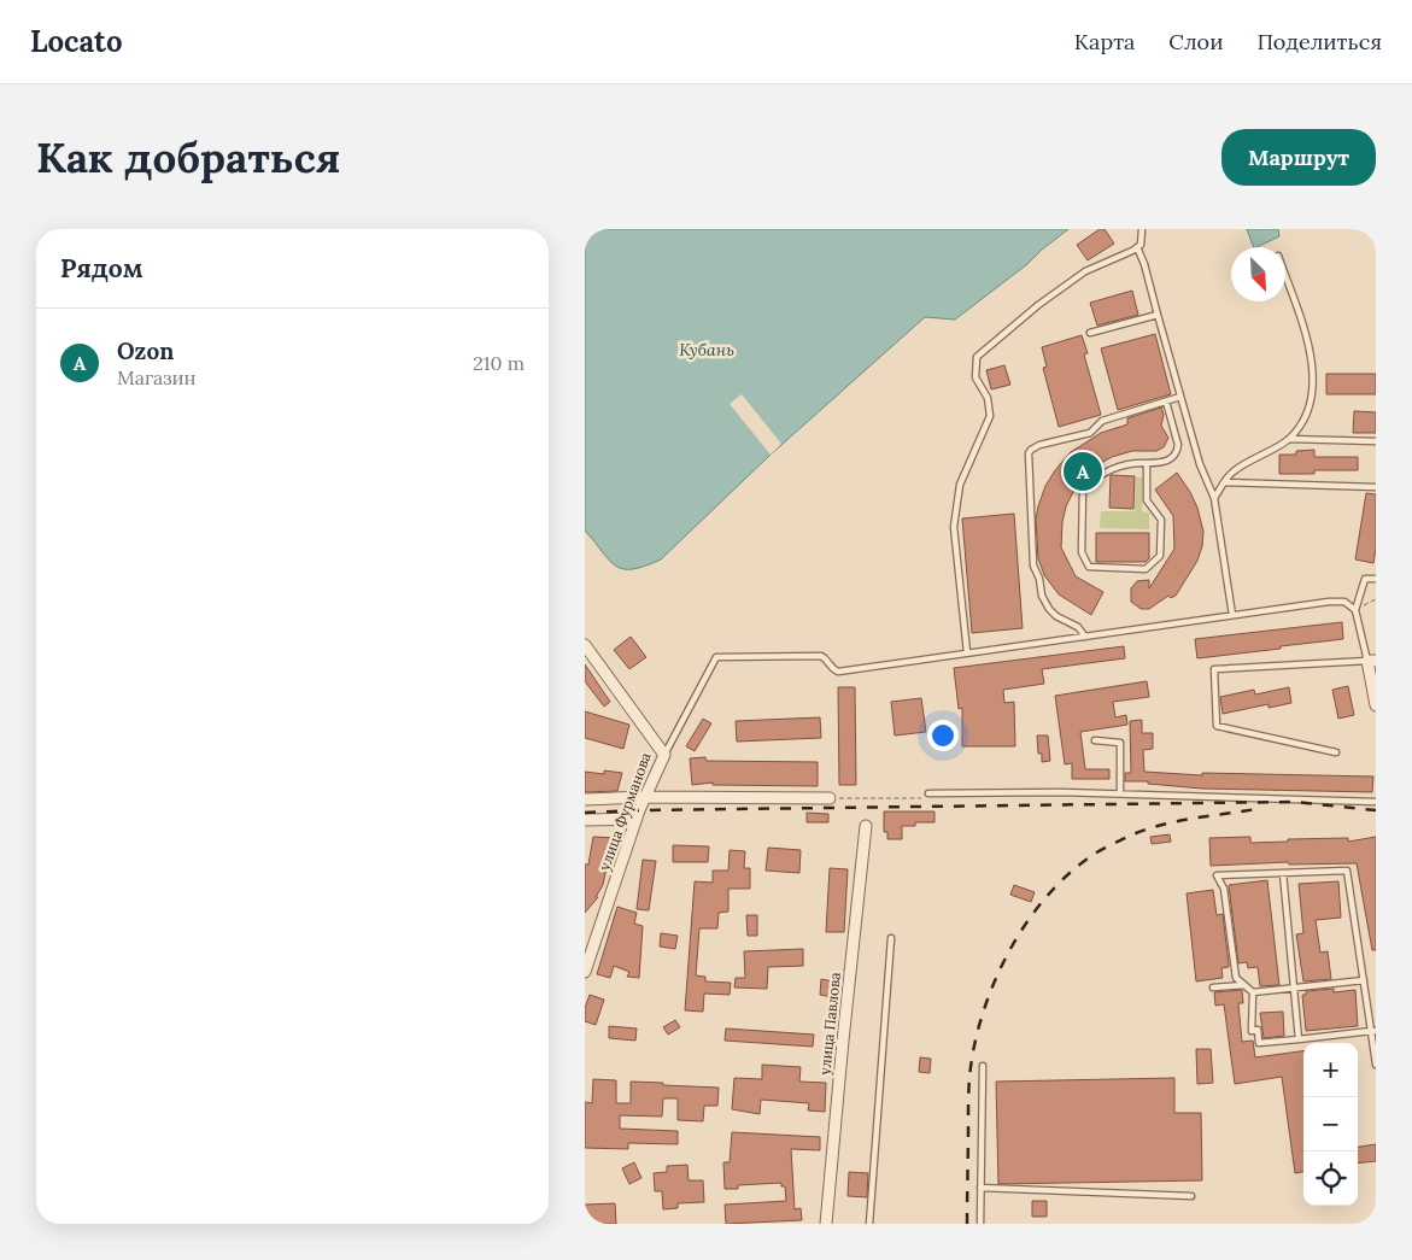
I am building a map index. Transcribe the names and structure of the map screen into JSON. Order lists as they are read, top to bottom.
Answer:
{
  "streets": {
    "street": ["улица Фурманова", "улица Павлова"]
  },
  "water": ["Кубань"],
  "north": "bottom right",
  "page": {
    "header": "Locato",
    "nav": ["Карта", "Слои", "Поделиться"],
    "buttons": "Маршрут",
    "title": "Как добраться",
    "heading": "Рядом",
    "list": [
      {
        "mark": "A",
        "name": "Ozon",
        "note": "Магазин",
        "value": "210 m"
      }
    ],
    "pins": "A",
    "map_buttons": ["+", "−"]
  }
}
